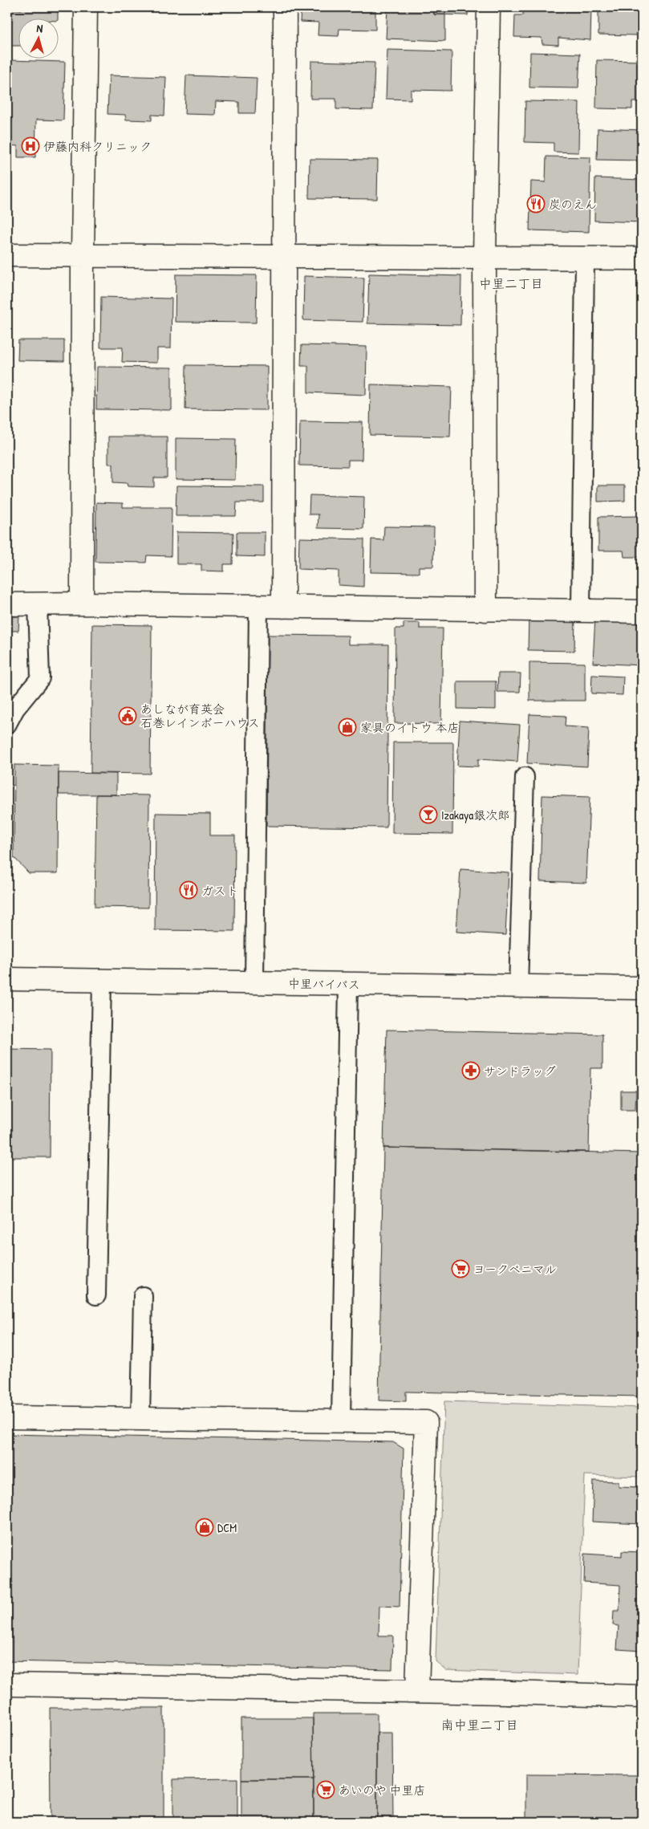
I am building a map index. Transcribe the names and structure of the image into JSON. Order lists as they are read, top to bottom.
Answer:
{
  "streets": {
    "street": ["中里バイパス"]
  },
  "districts": ["中里二丁目", "南中里二丁目"],
  "places": {
    "hospital": ["伊藤内科クリニック"],
    "restaurant": ["炭のえん", "ガスト"],
    "public building": ["あしなが育英会 石巻レインボーハウス"],
    "shop": ["家具のイトウ 本店", "DCM"],
    "bar": ["Izakaya銀次郎"],
    "pharmacy": ["サンドラッグ"],
    "supermarket": ["ヨークベニマル", "あいのや 中里店"]
  },
  "north": "top"
}
